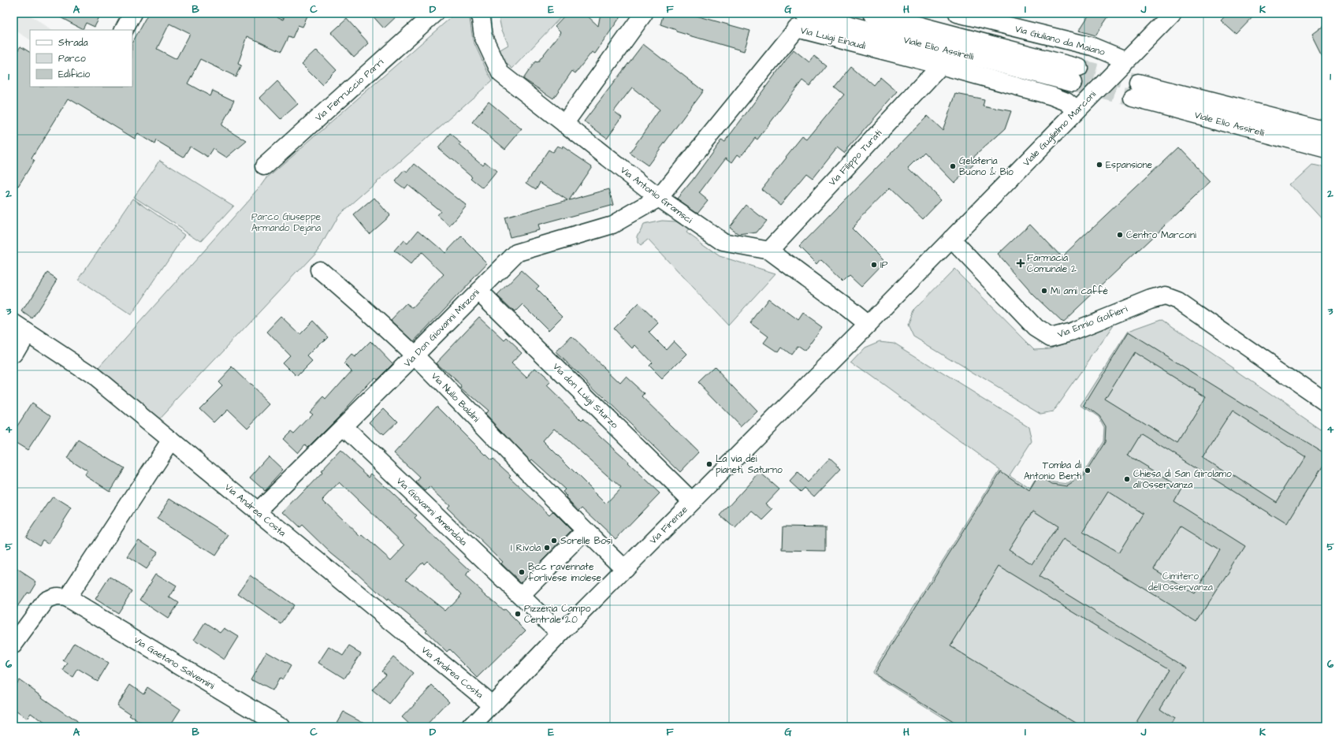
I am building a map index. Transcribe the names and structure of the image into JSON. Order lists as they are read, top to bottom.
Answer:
{
  "streets": {
    "street": [
      "Via Luigi Einaudi",
      "Via Giuliano da Maiano",
      "Viale Elio Assirelli",
      "Via Ferruccio Parri",
      "Viale Guglielmo Marconi",
      "Via Filippo Turati",
      "Via Antonio Gramsci",
      "Via Ennio Golfieri",
      "Via Don Giovanni Minzoni",
      "Via don Luigi Sturzo",
      "Via Nullo Baldini",
      "Via Andrea Costa",
      "Via Giovanni Amendola",
      "Via Firenze",
      "Via Gaetano Salvemini"
    ]
  },
  "crossings": [
    ["Via Luigi Einaudi", "Viale Guglielmo Marconi"],
    ["Via Luigi Einaudi", "Via Filippo Turati"],
    ["Via Luigi Einaudi", "Via Antonio Gramsci"],
    ["Via Luigi Einaudi", "Via Don Giovanni Minzoni"],
    ["Via Giuliano da Maiano", "Viale Guglielmo Marconi"],
    ["Viale Guglielmo Marconi", "Via Antonio Gramsci"],
    ["Viale Guglielmo Marconi", "Via Ennio Golfieri"],
    ["Viale Guglielmo Marconi", "Via Firenze"],
    ["Via Filippo Turati", "Via Antonio Gramsci"],
    ["Via Antonio Gramsci", "Via Don Giovanni Minzoni"],
    ["Via Antonio Gramsci", "Via Firenze"],
    ["Via Don Giovanni Minzoni", "Via don Luigi Sturzo"],
    ["Via Don Giovanni Minzoni", "Via Nullo Baldini"],
    ["Via Don Giovanni Minzoni", "Via Andrea Costa"],
    ["Via Don Giovanni Minzoni", "Via Giovanni Amendola"],
    ["Via don Luigi Sturzo", "Via Firenze"],
    ["Via Nullo Baldini", "Via Firenze"],
    ["Via Andrea Costa", "Via Firenze"],
    ["Via Giovanni Amendola", "Via Firenze"]
  ],
  "parks": ["Parco Giuseppe Armando Dejana", "Cimitero dell'Osservanza"],
  "places": {
    "other": [
      "Espansione",
      "Gelateria Buono & Bio",
      "Centro Marconi",
      "IP",
      "Mi ami caffè",
      "La via dei pianeti, Saturno",
      "Tomba di Antonio Berti",
      "Chiesa di San Girolamo all'Osservanza",
      "Sorelle Bosi",
      "I Rivola",
      "Bcc ravennate forlivese imolese",
      "Pizzeria Campo Centrale 2.0"
    ],
    "health": ["Farmacia Comunale 2"]
  },
  "legend": ["Strada", "Parco", "Edificio"],
  "grid": {
    "columns": [
      "A",
      "B",
      "C",
      "D",
      "E",
      "F",
      "G",
      "H",
      "I",
      "J",
      "K"
    ],
    "rows": [
      "1",
      "2",
      "3",
      "4",
      "5",
      "6"
    ]
  }
}
